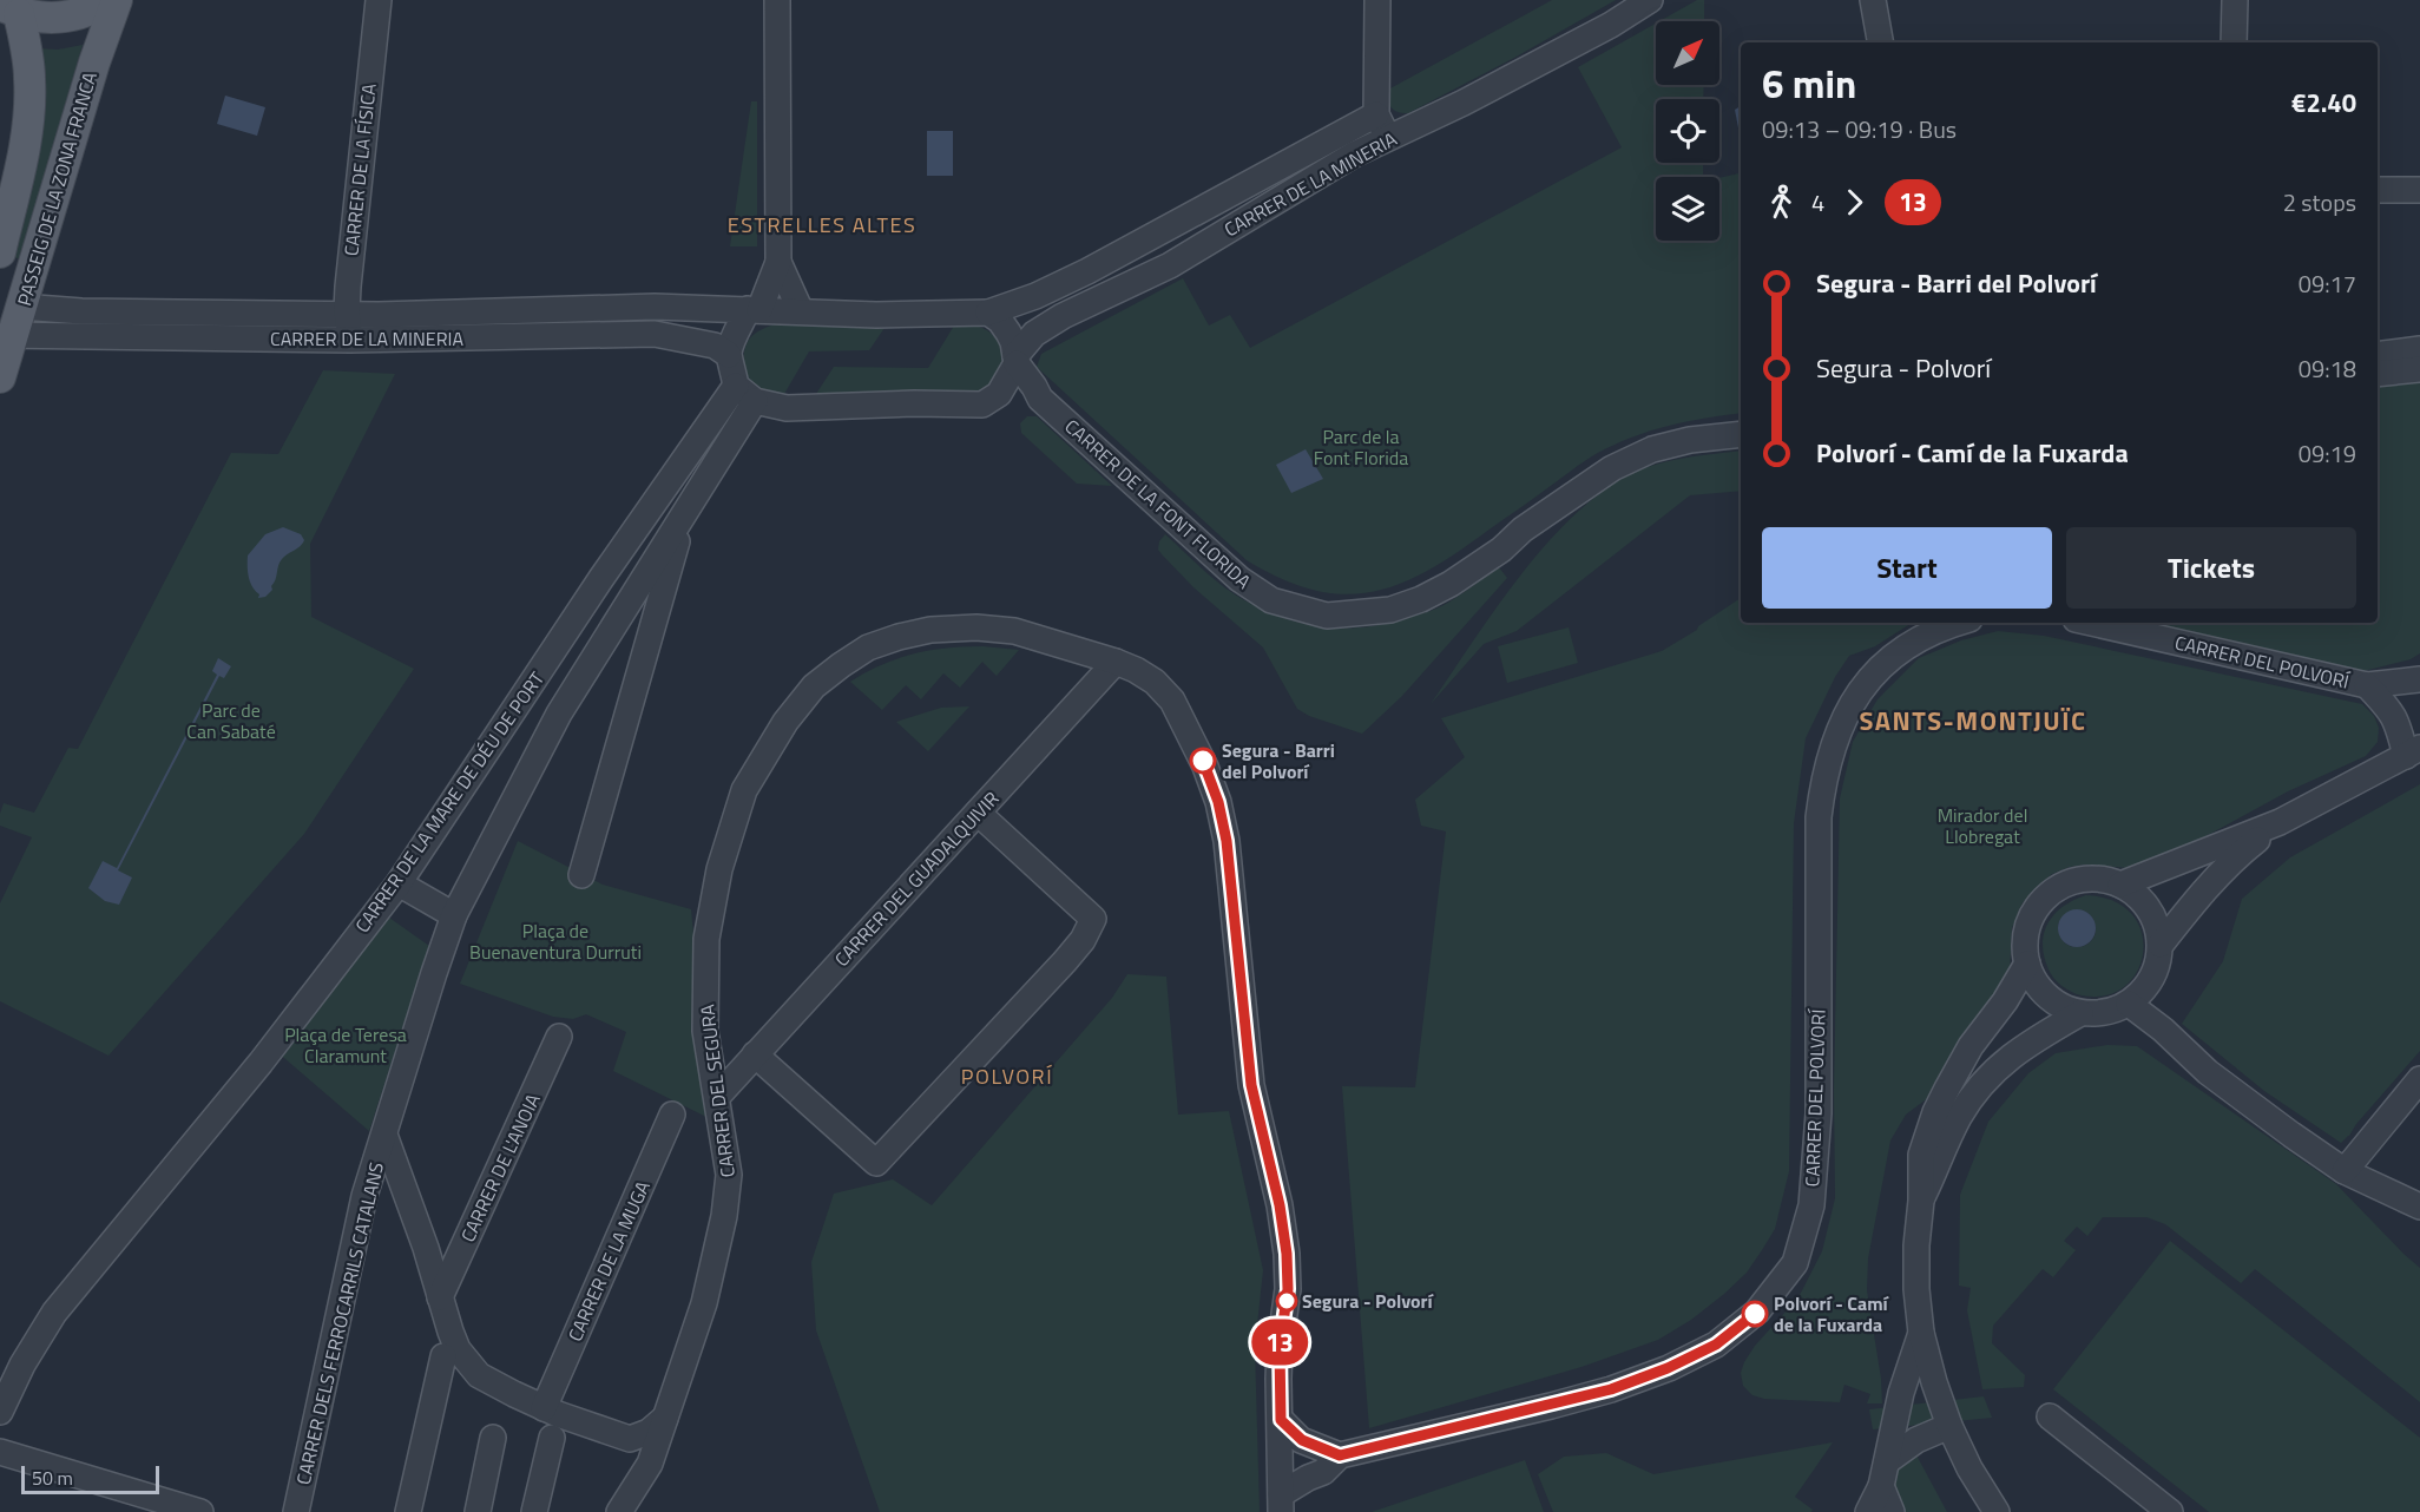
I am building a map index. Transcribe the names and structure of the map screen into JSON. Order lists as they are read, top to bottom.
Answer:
{
  "streets": {
    "main road": ["PASSEIG DE LA ZONA FRANCA"],
    "street": [
      "CARRER DE LA FÍSICA",
      "CARRER DE LA MINERIA",
      "CARRER DE LA FONT FLORIDA",
      "CARRER DEL POLVORÍ",
      "CARRER DE LA MARE DE DÉU DE PORT",
      "CARRER DEL GUADALQUIVIR",
      "CARRER DEL SEGURA",
      "CARRER DE L'ANOIA",
      "CARRER DE LA MUGA",
      "CARRER DELS FERROCARRILS CATALANS"
    ]
  },
  "crossings": [
    ["CARRER DE LA FÍSICA", "CARRER DE LA MINERIA"],
    ["CARRER DE LA MINERIA", "PASSEIG DE LA ZONA FRANCA"],
    ["CARRER DE LA MINERIA", "CARRER DE LA FONT FLORIDA"],
    ["CARRER DEL POLVORÍ", "CARRER DEL SEGURA"],
    ["CARRER DEL GUADALQUIVIR", "CARRER DEL SEGURA"]
  ],
  "districts": ["ESTRELLES ALTES", "SANTS-MONTJUÏC", "POLVORÍ"],
  "parks": [
    "Parc de la Font Florida",
    "Parc de Can Sabaté",
    "Mirador del Llobregat",
    "Plaça de Buenaventura Durruti",
    "Plaça de Teresa Claramunt"
  ],
  "places": ["Segura - Barri del Polvorí", "Segura - Polvorí", "Polvorí - Camí de la Fuxarda"],
  "lines": ["bus line 13"],
  "scale_bar": "50 m",
  "north": "top right",
  "page": {
    "on_map": "13",
    "heading": ["6 min", "09:13 – 09:19 · Bus", "€2.40"],
    "legs": ["4", "13", "2 stops"],
    "list": [
      {
        "name": "Segura - Barri del Polvorí",
        "value": "09:17"
      },
      {
        "name": "Segura - Polvorí",
        "value": "09:18"
      },
      {
        "name": "Polvorí - Camí de la Fuxarda",
        "value": "09:19"
      }
    ],
    "buttons": ["Start", "Tickets"],
    "scale": "50 m"
  }
}
